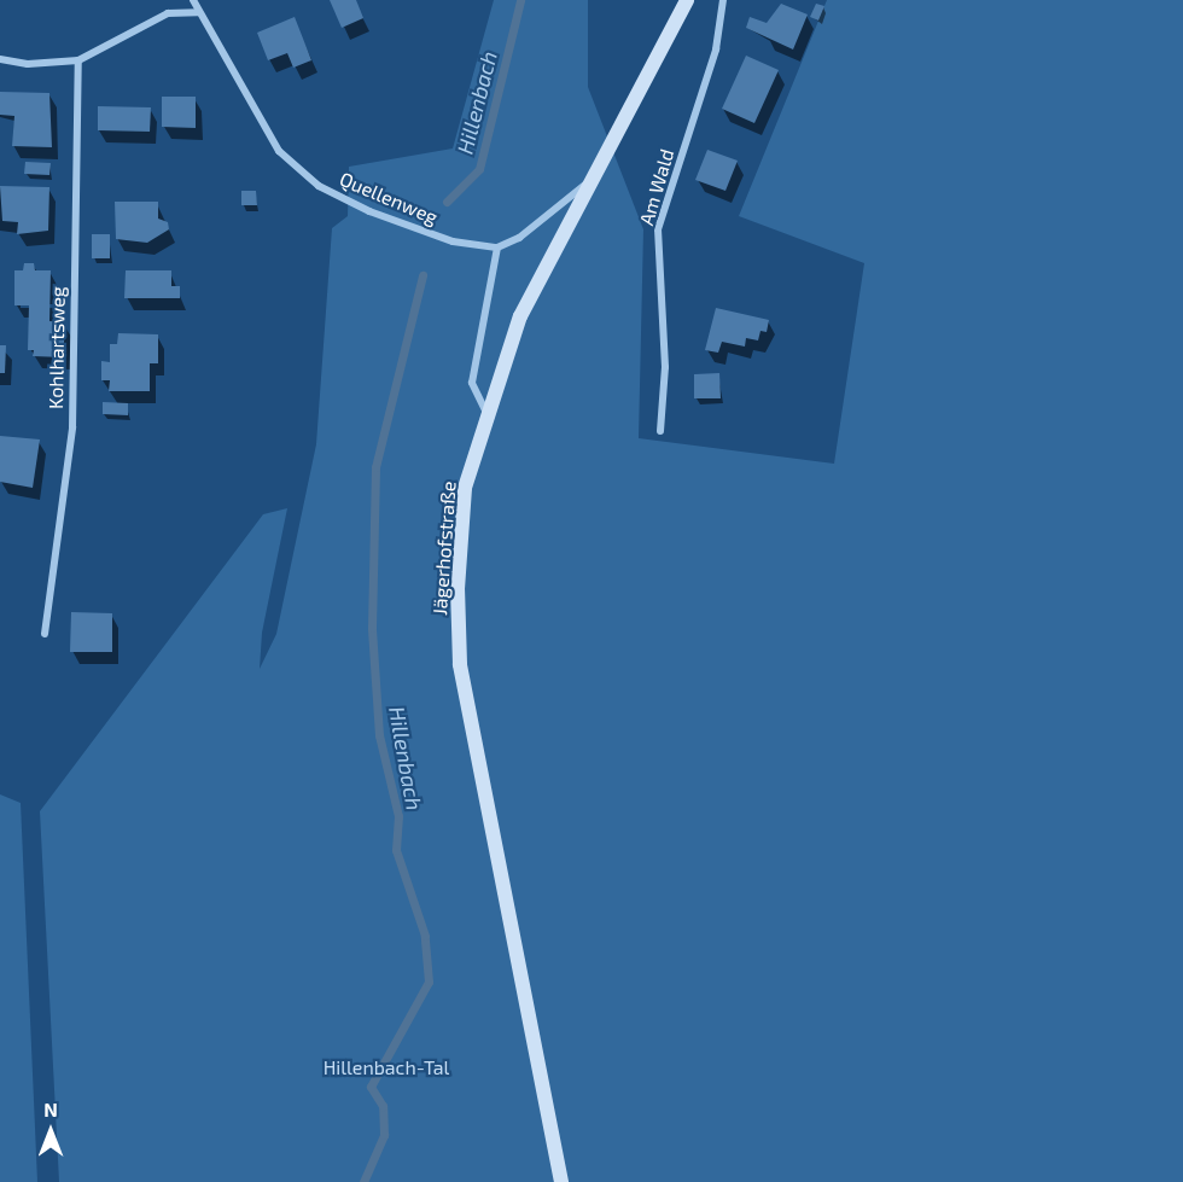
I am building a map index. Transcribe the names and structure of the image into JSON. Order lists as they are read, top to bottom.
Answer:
{
  "streets": {
    "main road": ["Jägerhofstraße"],
    "street": ["Am Wald", "Quellenweg", "Kohlhartsweg"]
  },
  "water": ["Hillenbach"],
  "parks": ["Hillenbach-Tal"],
  "north": "top"
}
